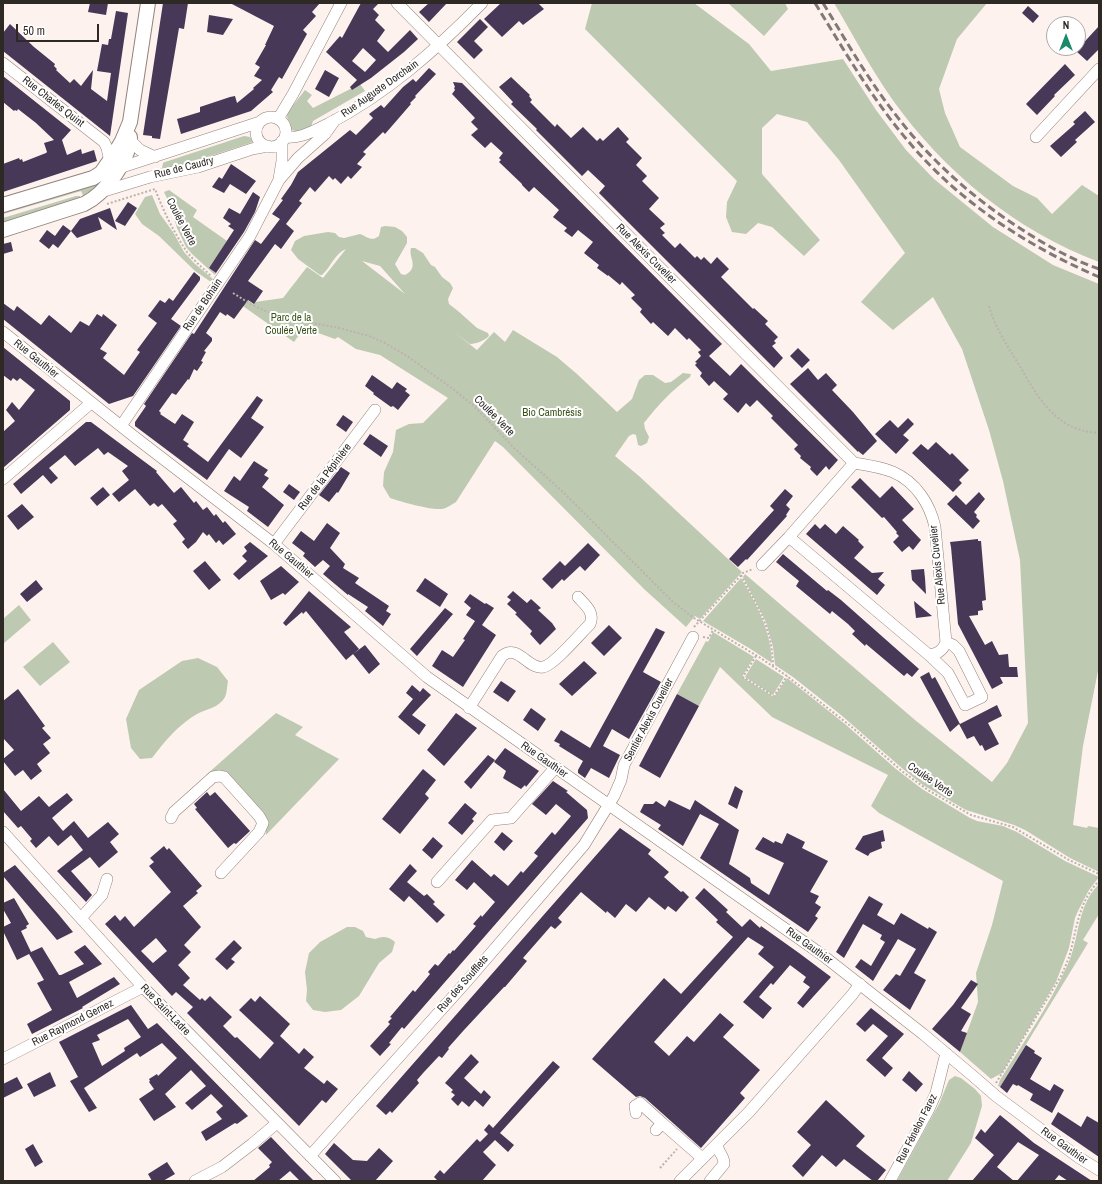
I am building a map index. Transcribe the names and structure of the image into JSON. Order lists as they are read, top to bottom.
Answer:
{
  "streets": {
    "main road": ["Rue de Caudry"],
    "street": [
      "Rue Auguste Dorchain",
      "Rue Charles Quint",
      "Rue Alexis Cuvelier",
      "Rue de Bohain",
      "Rue Gauthier",
      "Rue de la Pépinière",
      "Sentier Alexis Cuvelier",
      "Rue des Soufflets",
      "Rue Saint-Ladre",
      "Rue Raymond Gernez",
      "Rue Fénelon Farez"
    ],
    "path": ["Coulée Verte"]
  },
  "crossings": [
    ["Rue Auguste Dorchain", "Rue de Caudry"],
    ["Rue Auguste Dorchain", "Rue Alexis Cuvelier"],
    ["Rue Auguste Dorchain", "Rue de Bohain"],
    ["Rue de Caudry", "Coulée Verte"],
    ["Rue de Caudry", "Rue de Bohain"],
    ["Rue de Bohain", "Rue Gauthier"],
    ["Rue Gauthier", "Rue de la Pépinière"],
    ["Rue Gauthier", "Sentier Alexis Cuvelier"],
    ["Rue Gauthier", "Rue des Soufflets"],
    ["Rue Gauthier", "Rue Fénelon Farez"],
    ["Sentier Alexis Cuvelier", "Rue des Soufflets"],
    ["Rue des Soufflets", "Rue Saint-Ladre"],
    ["Rue Saint-Ladre", "Rue Raymond Gernez"]
  ],
  "parks": ["Parc de la Coulée Verte", "Bio Cambrésis"],
  "scale_bar": "50 m",
  "north": "top"
}
